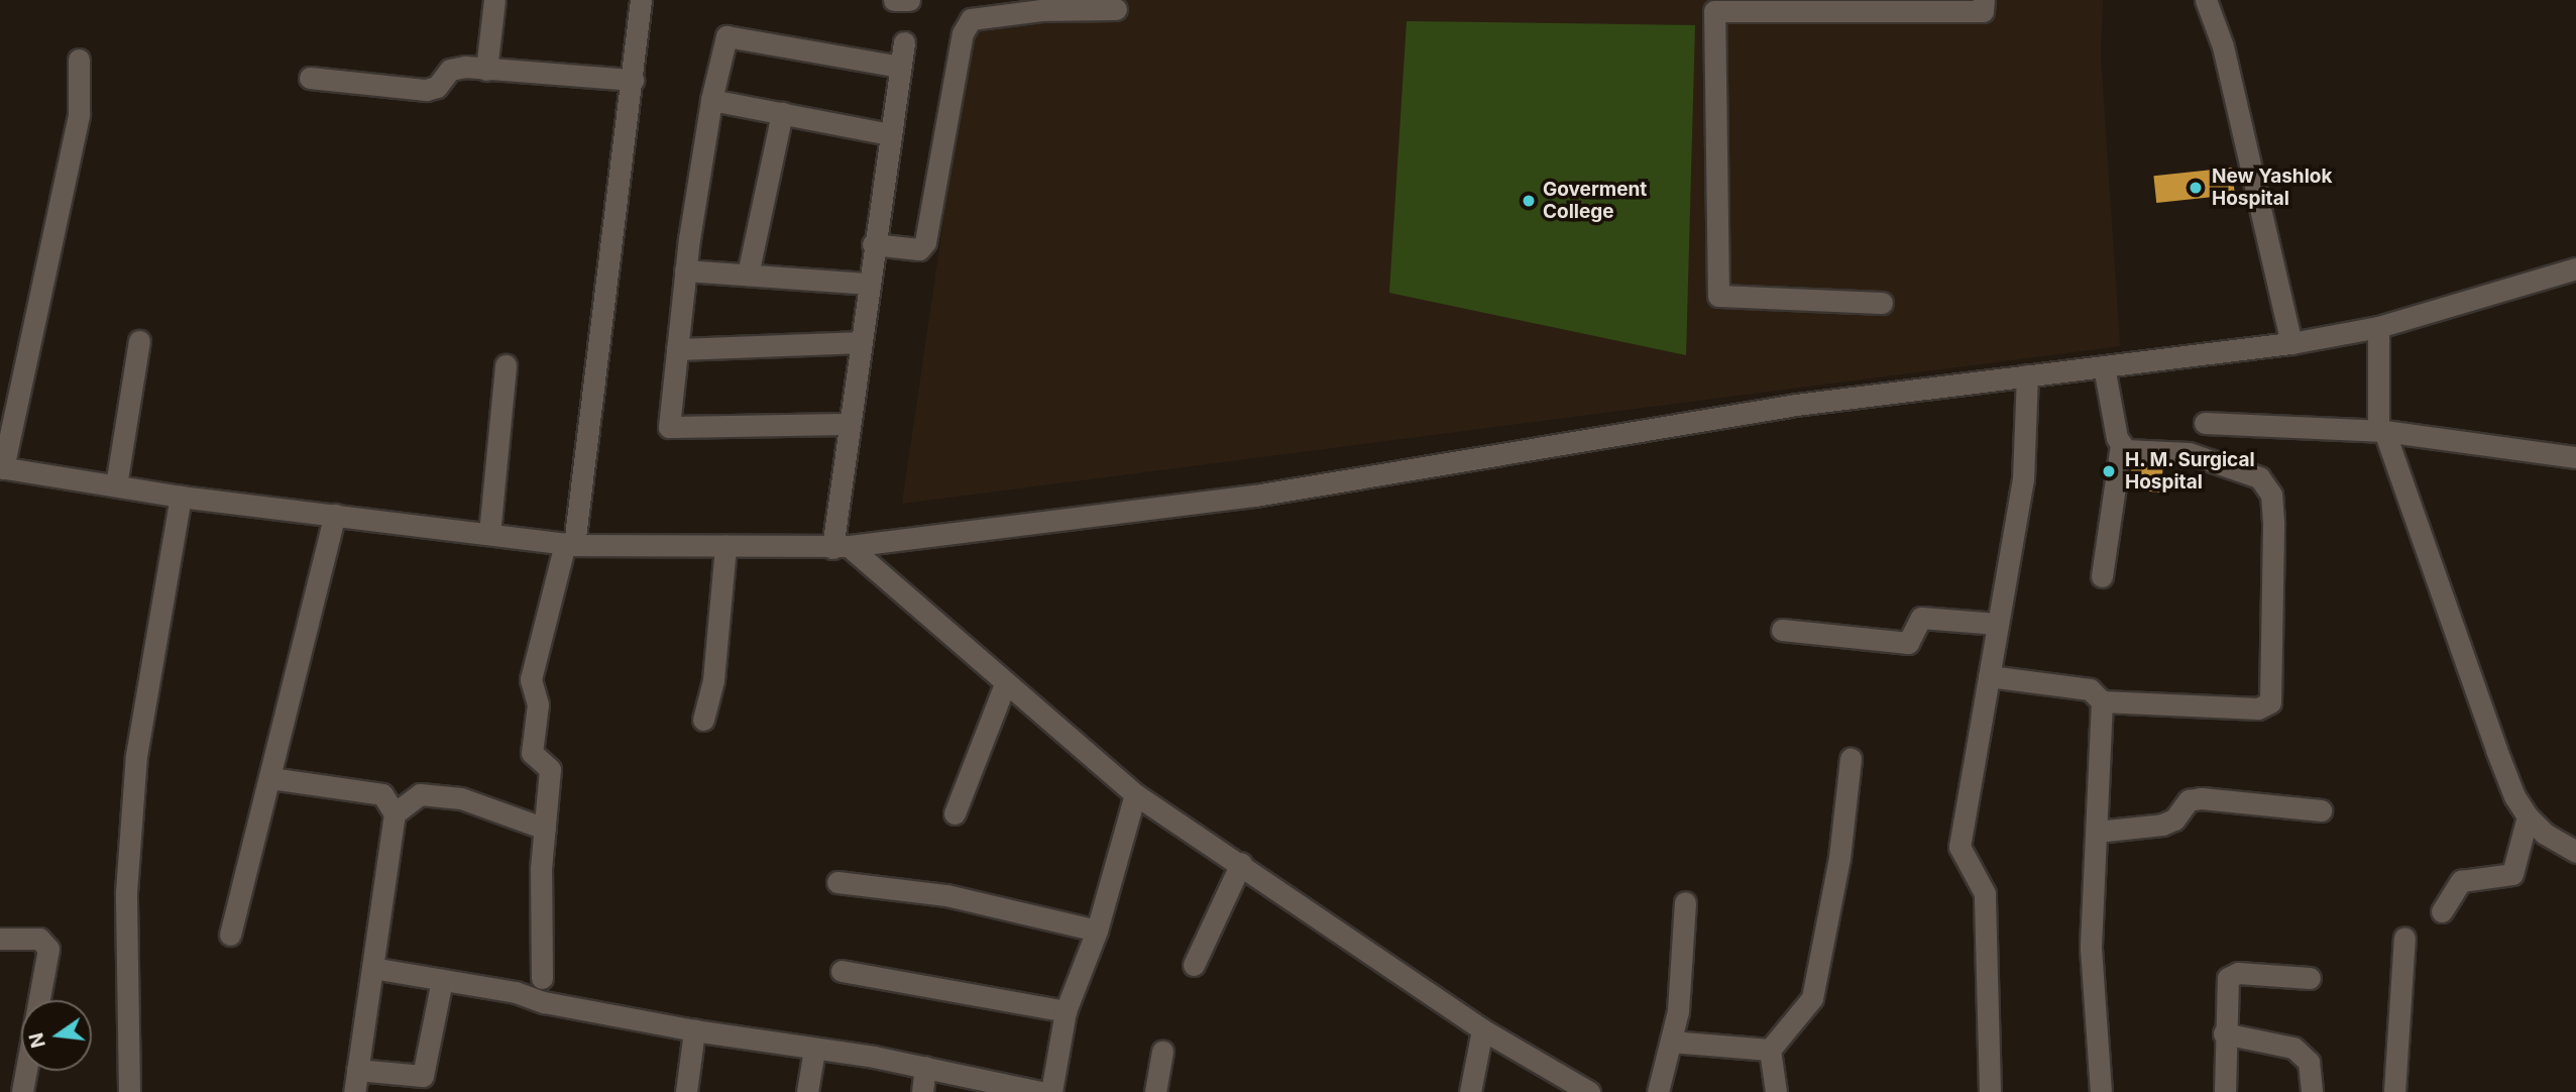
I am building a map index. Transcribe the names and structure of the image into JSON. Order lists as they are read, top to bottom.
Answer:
{
  "places": ["New Yashlok Hospital", "Goverment College", "H. M. Surgical Hospital"],
  "north": "left"
}
